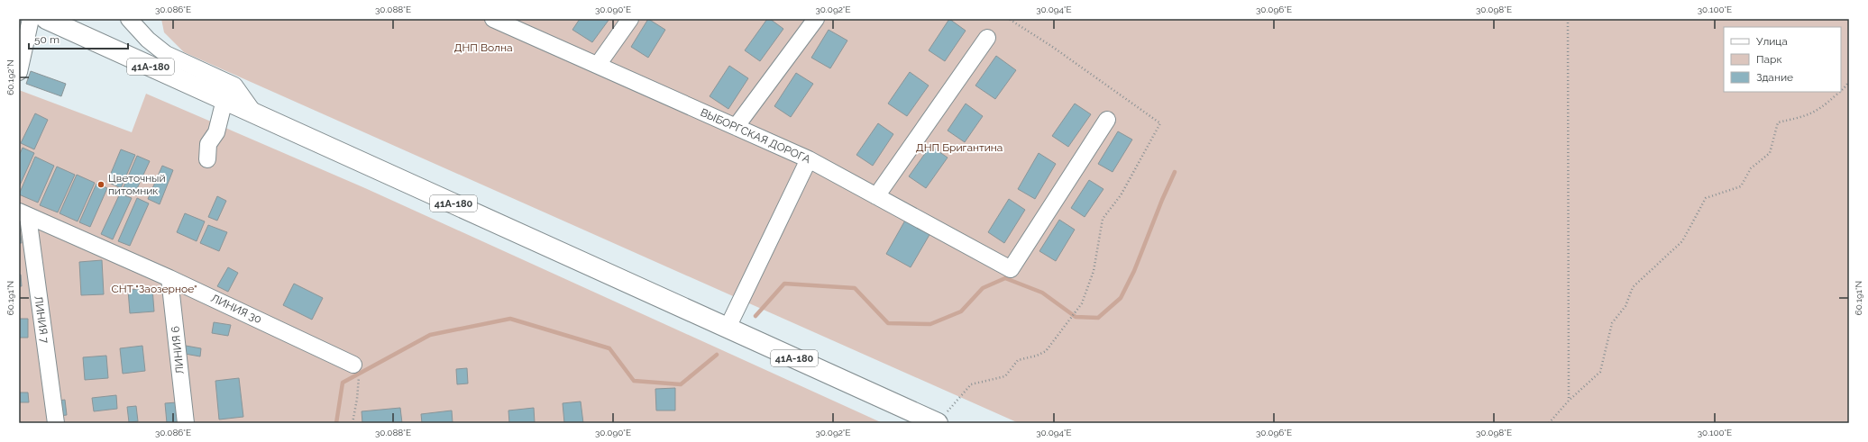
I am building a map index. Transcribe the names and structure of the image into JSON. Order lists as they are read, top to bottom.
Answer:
{
  "streets": {
    "main road": ["41А-180"],
    "street": [
      "ВЫБОРГСКАЯ ДОРОГА",
      "ЛИНИЯ 30",
      "ЛИНИЯ 7",
      "ЛИНИЯ 6"
    ]
  },
  "crossings": [
    ["ЛИНИЯ 30", "ЛИНИЯ 7"],
    ["ЛИНИЯ 30", "ЛИНИЯ 6"]
  ],
  "parks": ["ДНП Волна", "ДНП Бригантина", "СНТ \"Заозерное\""],
  "places": ["Цветочный питомник"],
  "legend": ["Улица", "Парк", "Здание"],
  "scale_bar": "50 m",
  "coordinates": [
    "30.086°E",
    "30.088°E",
    "30.090°E",
    "30.092°E",
    "30.094°E",
    "30.096°E",
    "30.098°E",
    "30.100°E",
    "60.192°N",
    "60.191°N"
  ]
}
